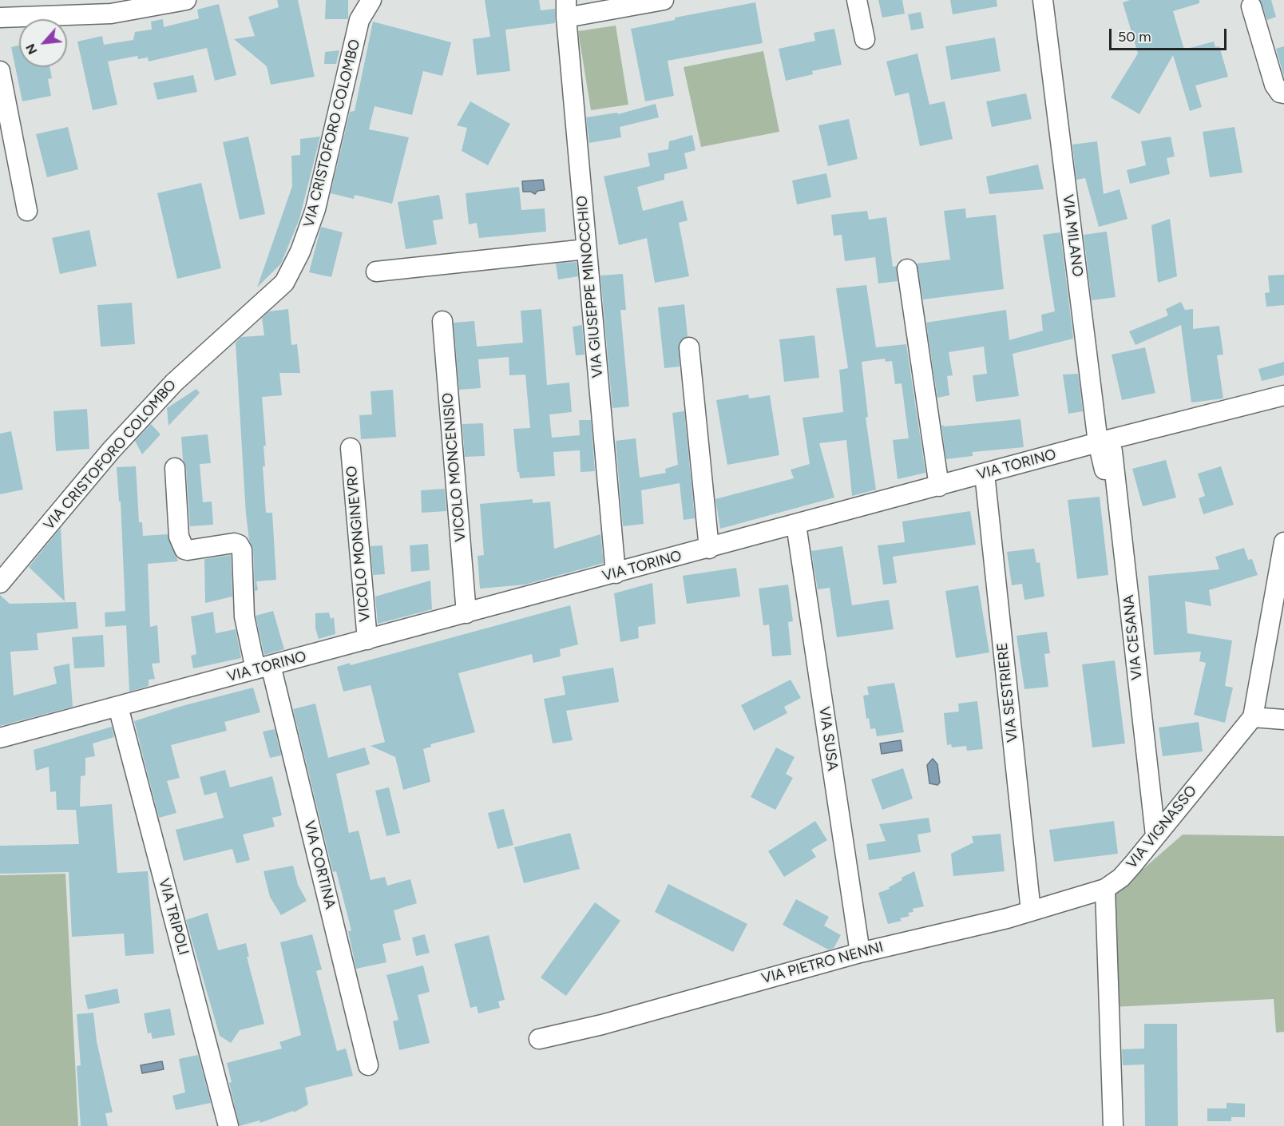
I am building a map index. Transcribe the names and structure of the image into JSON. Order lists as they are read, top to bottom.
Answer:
{
  "streets": {
    "street": [
      "VIA CRISTOFORO COLOMBO",
      "VIA MILANO",
      "VIA GIUSEPPE MINOCCHIO",
      "VIA TORINO",
      "VICOLO MONCENISIO",
      "VICOLO MONGINEVRO",
      "VIA CESANA",
      "VIA SESTRIERE",
      "VIA SUSA",
      "VIA VIGNASSO",
      "VIA CORTINA",
      "VIA TRIPOLI",
      "VIA PIETRO NENNI"
    ]
  },
  "crossings": [
    ["VIA MILANO", "VIA TORINO"],
    ["VIA MILANO", "VIA CESANA"],
    ["VIA GIUSEPPE MINOCCHIO", "VIA TORINO"],
    ["VIA TORINO", "VICOLO MONCENISIO"],
    ["VIA TORINO", "VICOLO MONGINEVRO"],
    ["VIA TORINO", "VIA CESANA"],
    ["VIA TORINO", "VIA SESTRIERE"],
    ["VIA TORINO", "VIA SUSA"],
    ["VIA TORINO", "VIA CORTINA"],
    ["VIA TORINO", "VIA TRIPOLI"],
    ["VIA CESANA", "VIA VIGNASSO"],
    ["VIA SESTRIERE", "VIA PIETRO NENNI"],
    ["VIA SUSA", "VIA PIETRO NENNI"],
    ["VIA VIGNASSO", "VIA PIETRO NENNI"]
  ],
  "scale_bar": "50 m",
  "north": "bottom left"
}
